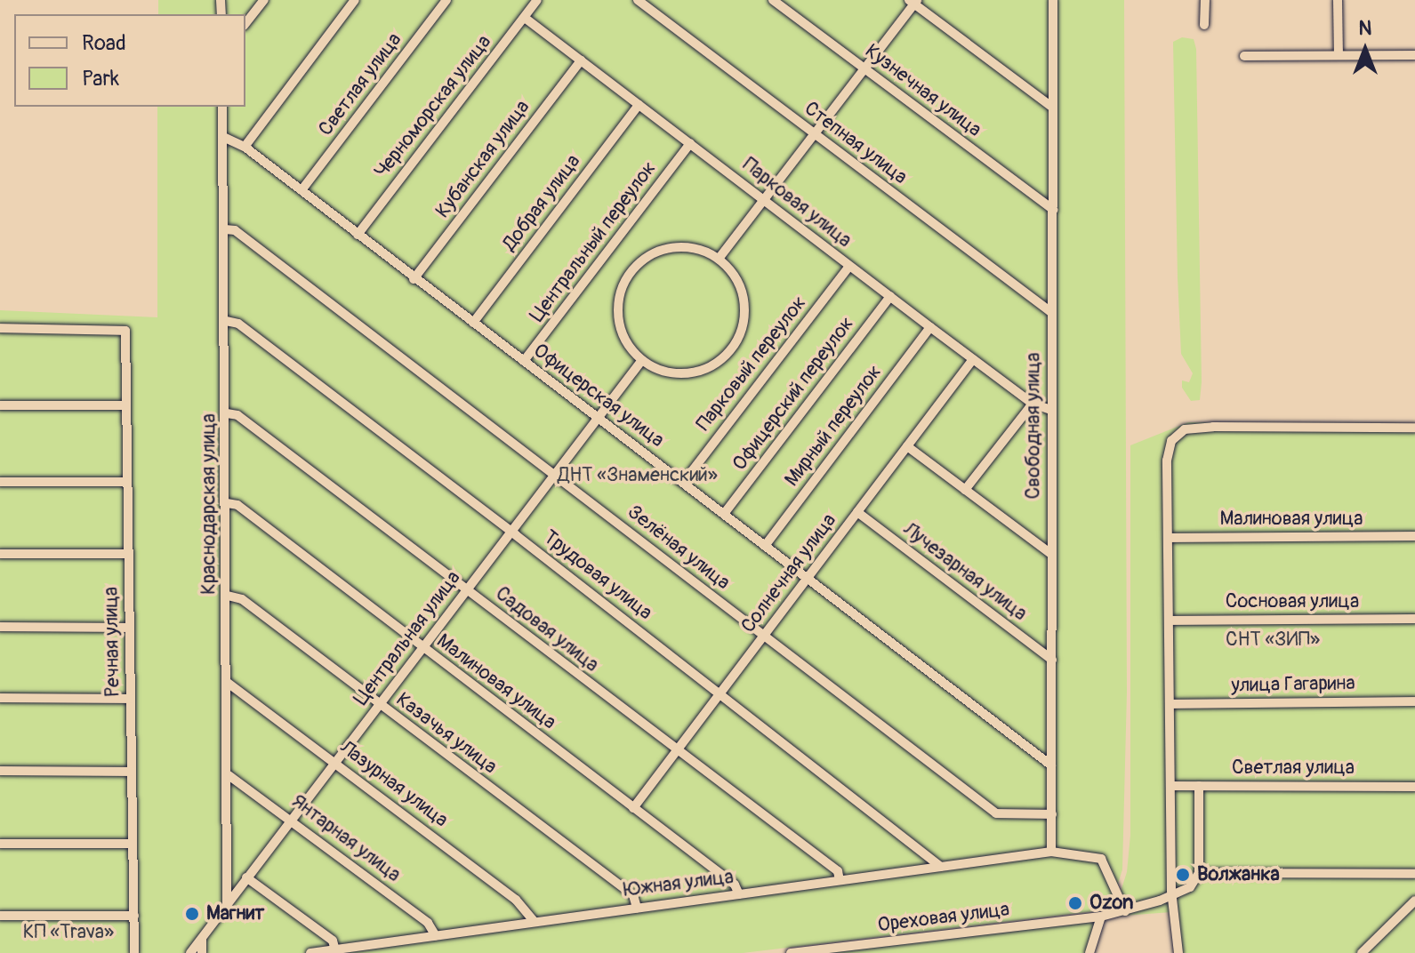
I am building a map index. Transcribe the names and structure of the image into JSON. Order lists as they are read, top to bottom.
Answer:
{
  "streets": {
    "street": [
      "Светлая улица",
      "Кузнечная улица",
      "Черноморская улица",
      "Степная улица",
      "Кубанская улица",
      "Добрая улица",
      "Парковая улица",
      "Центральный переулок",
      "Парковый переулок",
      "Офицерский переулок",
      "Офицерская улица",
      "Мирный переулок",
      "Свободная улица",
      "Краснодарская улица",
      "Малиновая улица",
      "Зелёная улица",
      "Лучезарная улица",
      "Солнечная улица",
      "Трудовая улица",
      "Сосновая улица",
      "Садовая улица",
      "Центральная улица",
      "Речная улица",
      "улица Гагарина",
      "Казачья улица",
      "Лазурная улица",
      "Янтарная улица",
      "Южная улица",
      "Ореховая улица"
    ]
  },
  "crossings": [
    ["Светлая улица", "Офицерская улица"],
    ["Кузнечная улица", "Свободная улица"],
    ["Черноморская улица", "Парковая улица"],
    ["Черноморская улица", "Офицерская улица"],
    ["Степная улица", "Свободная улица"],
    ["Кубанская улица", "Парковая улица"],
    ["Кубанская улица", "Офицерская улица"],
    ["Добрая улица", "Парковая улица"],
    ["Добрая улица", "Офицерская улица"],
    ["Парковая улица", "Центральный переулок"],
    ["Парковая улица", "Парковый переулок"],
    ["Парковая улица", "Офицерский переулок"],
    ["Парковая улица", "Мирный переулок"],
    ["Парковая улица", "Свободная улица"],
    ["Парковая улица", "Солнечная улица"],
    ["Центральный переулок", "Офицерская улица"],
    ["Парковый переулок", "Офицерская улица"],
    ["Офицерский переулок", "Офицерская улица"],
    ["Офицерская улица", "Мирный переулок"],
    ["Офицерская улица", "Свободная улица"],
    ["Офицерская улица", "Краснодарская улица"],
    ["Офицерская улица", "Солнечная улица"],
    ["Офицерская улица", "Центральная улица"],
    ["Свободная улица", "Зелёная улица"],
    ["Свободная улица", "Лучезарная улица"],
    ["Свободная улица", "Южная улица"],
    ["Краснодарская улица", "Малиновая улица"],
    ["Краснодарская улица", "Зелёная улица"],
    ["Краснодарская улица", "Трудовая улица"],
    ["Краснодарская улица", "Садовая улица"],
    ["Краснодарская улица", "Центральная улица"],
    ["Краснодарская улица", "Казачья улица"],
    ["Краснодарская улица", "Лазурная улица"],
    ["Краснодарская улица", "Янтарная улица"],
    ["Малиновая улица", "Солнечная улица"],
    ["Малиновая улица", "Центральная улица"],
    ["Малиновая улица", "Южная улица"],
    ["Зелёная улица", "Солнечная улица"],
    ["Зелёная улица", "Центральная улица"],
    ["Лучезарная улица", "Солнечная улица"],
    ["Солнечная улица", "Трудовая улица"],
    ["Солнечная улица", "Садовая улица"],
    ["Трудовая улица", "Центральная улица"],
    ["Трудовая улица", "Южная улица"],
    ["Садовая улица", "Центральная улица"],
    ["Садовая улица", "Южная улица"],
    ["Центральная улица", "Казачья улица"],
    ["Центральная улица", "Лазурная улица"],
    ["Центральная улица", "Янтарная улица"],
    ["Казачья улица", "Южная улица"],
    ["Лазурная улица", "Южная улица"],
    ["Янтарная улица", "Южная улица"],
    ["Южная улица", "Ореховая улица"]
  ],
  "parks": ["ДНТ «Знаменский»", "СНТ «ЗИП»", "КП «Trava»"],
  "places": ["Волжанка", "Ozon", "Магнит"],
  "legend": ["Road", "Park"],
  "north": "top"
}
